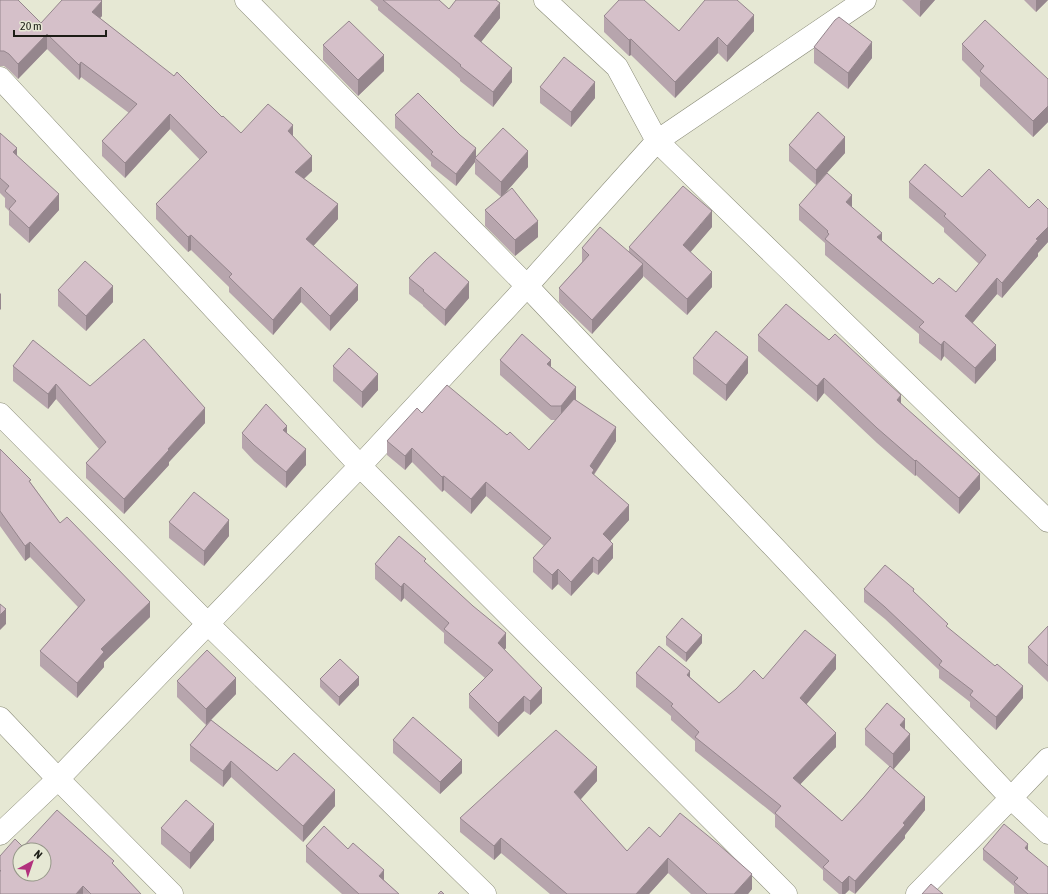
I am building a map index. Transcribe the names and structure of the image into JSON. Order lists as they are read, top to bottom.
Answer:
{
  "scale_bar": "20 m",
  "north": "top right"
}
